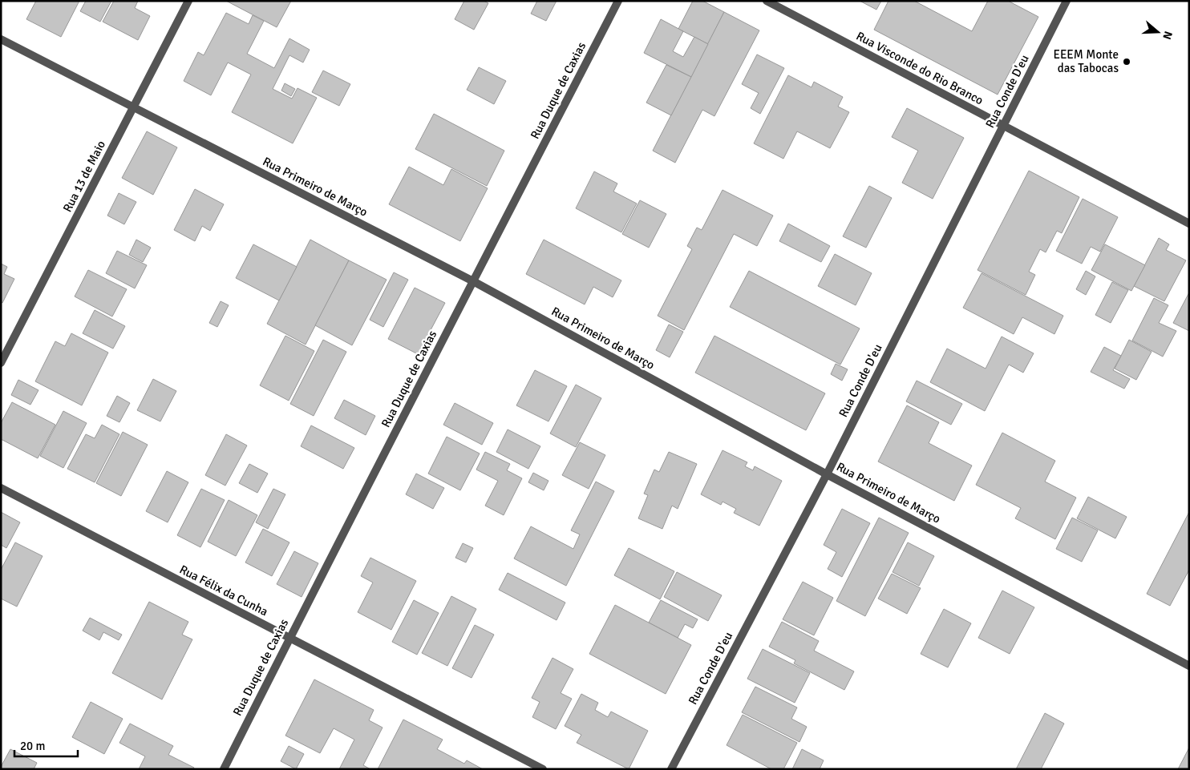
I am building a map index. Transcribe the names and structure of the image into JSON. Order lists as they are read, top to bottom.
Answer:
{
  "streets": {
    "street": [
      "Rua Visconde do Rio Branco",
      "Rua Duque de Caxias",
      "Rua Conde D'eu",
      "Rua 13 de Maio",
      "Rua Primeiro de Março",
      "Rua Félix da Cunha"
    ]
  },
  "crossings": [
    ["Rua Visconde do Rio Branco", "Rua Conde D'eu"],
    ["Rua Duque de Caxias", "Rua Primeiro de Março"],
    ["Rua Duque de Caxias", "Rua Félix da Cunha"],
    ["Rua Conde D'eu", "Rua Primeiro de Março"],
    ["Rua 13 de Maio", "Rua Primeiro de Março"]
  ],
  "places": ["EEEM Monte das Tabocas"],
  "scale_bar": "20 m",
  "north": "right"
}
